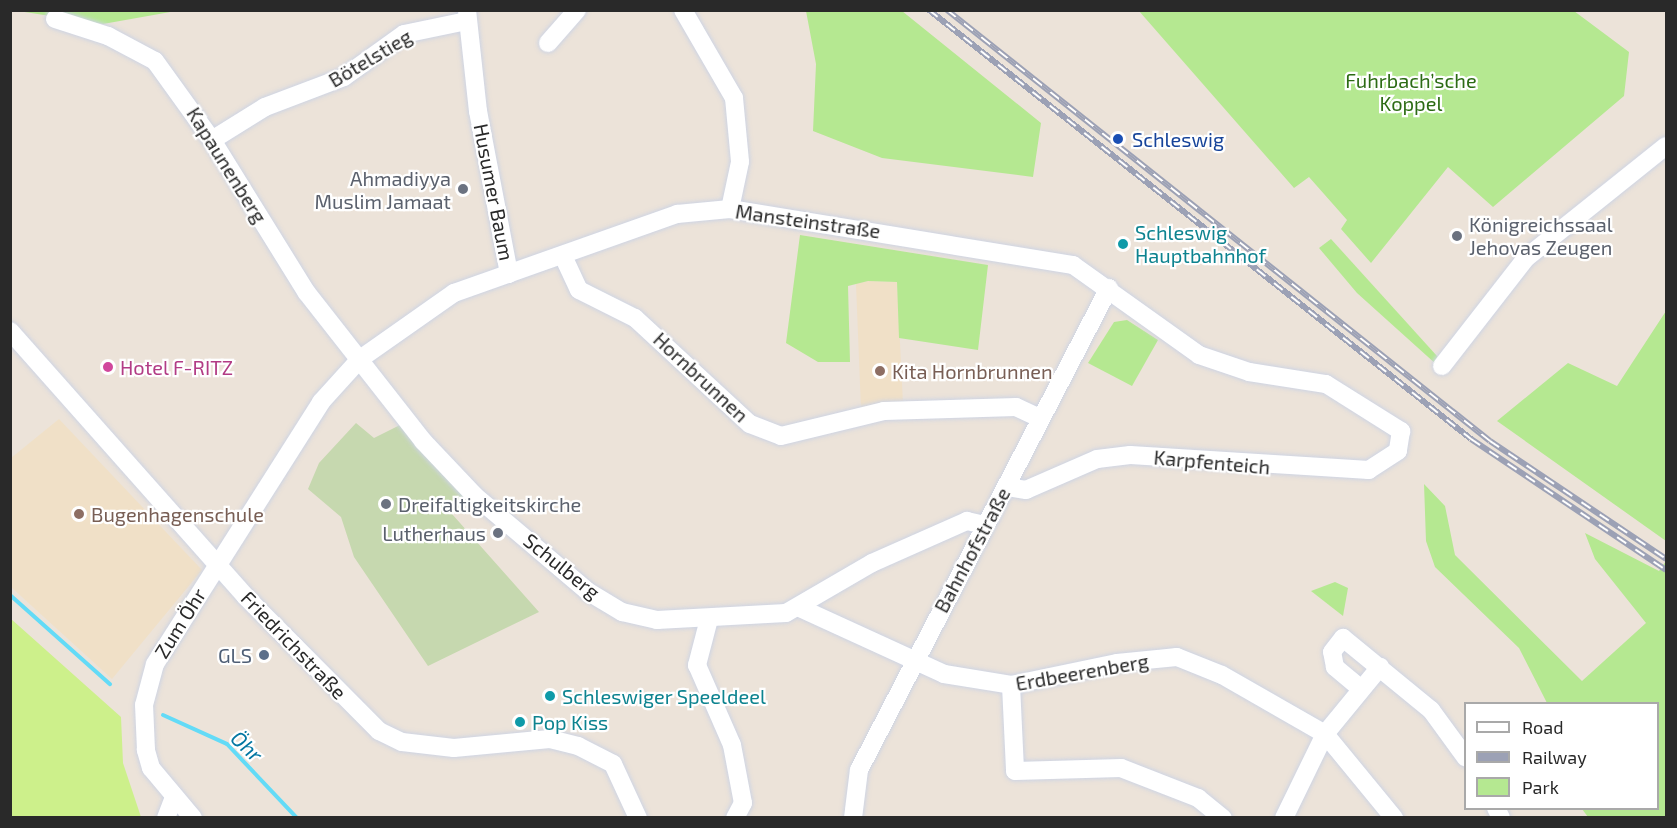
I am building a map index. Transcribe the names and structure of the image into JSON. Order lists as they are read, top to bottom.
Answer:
{
  "streets": {
    "street": [
      "Bötelstieg",
      "Kapaunenberg",
      "Husumer Baum",
      "Mansteinstraße",
      "Hornbrunnen",
      "Karpfenteich",
      "Bahnhofstraße",
      "Schulberg",
      "Zum Öhr",
      "Friedrichstraße",
      "Erdbeerenberg"
    ]
  },
  "crossings": [
    ["Bötelstieg", "Kapaunenberg"],
    ["Bötelstieg", "Husumer Baum"],
    ["Kapaunenberg", "Husumer Baum"],
    ["Kapaunenberg", "Schulberg"],
    ["Husumer Baum", "Mansteinstraße"],
    ["Husumer Baum", "Schulberg"],
    ["Husumer Baum", "Zum Öhr"],
    ["Husumer Baum", "Friedrichstraße"],
    ["Mansteinstraße", "Hornbrunnen"],
    ["Mansteinstraße", "Karpfenteich"],
    ["Mansteinstraße", "Bahnhofstraße"],
    ["Hornbrunnen", "Bahnhofstraße"],
    ["Karpfenteich", "Bahnhofstraße"],
    ["Bahnhofstraße", "Erdbeerenberg"],
    ["Schulberg", "Erdbeerenberg"],
    ["Zum Öhr", "Friedrichstraße"]
  ],
  "water": ["Öhr"],
  "parks": ["Fuhrbach’sche Koppel"],
  "places": [
    "Schleswig",
    "Ahmadiyya Muslim Jamaat",
    "Königreichssaal Jehovas Zeugen",
    "Schleswig Hauptbahnhof",
    "Hotel F-RITZ",
    "Kita Hornbrunnen",
    "Dreifaltigkeitskirche",
    "Bugenhagenschule",
    "Lutherhaus",
    "GLS",
    "Schleswiger Speeldeel",
    "Pop Kiss"
  ],
  "legend": ["Road", "Railway", "Park"]
}
